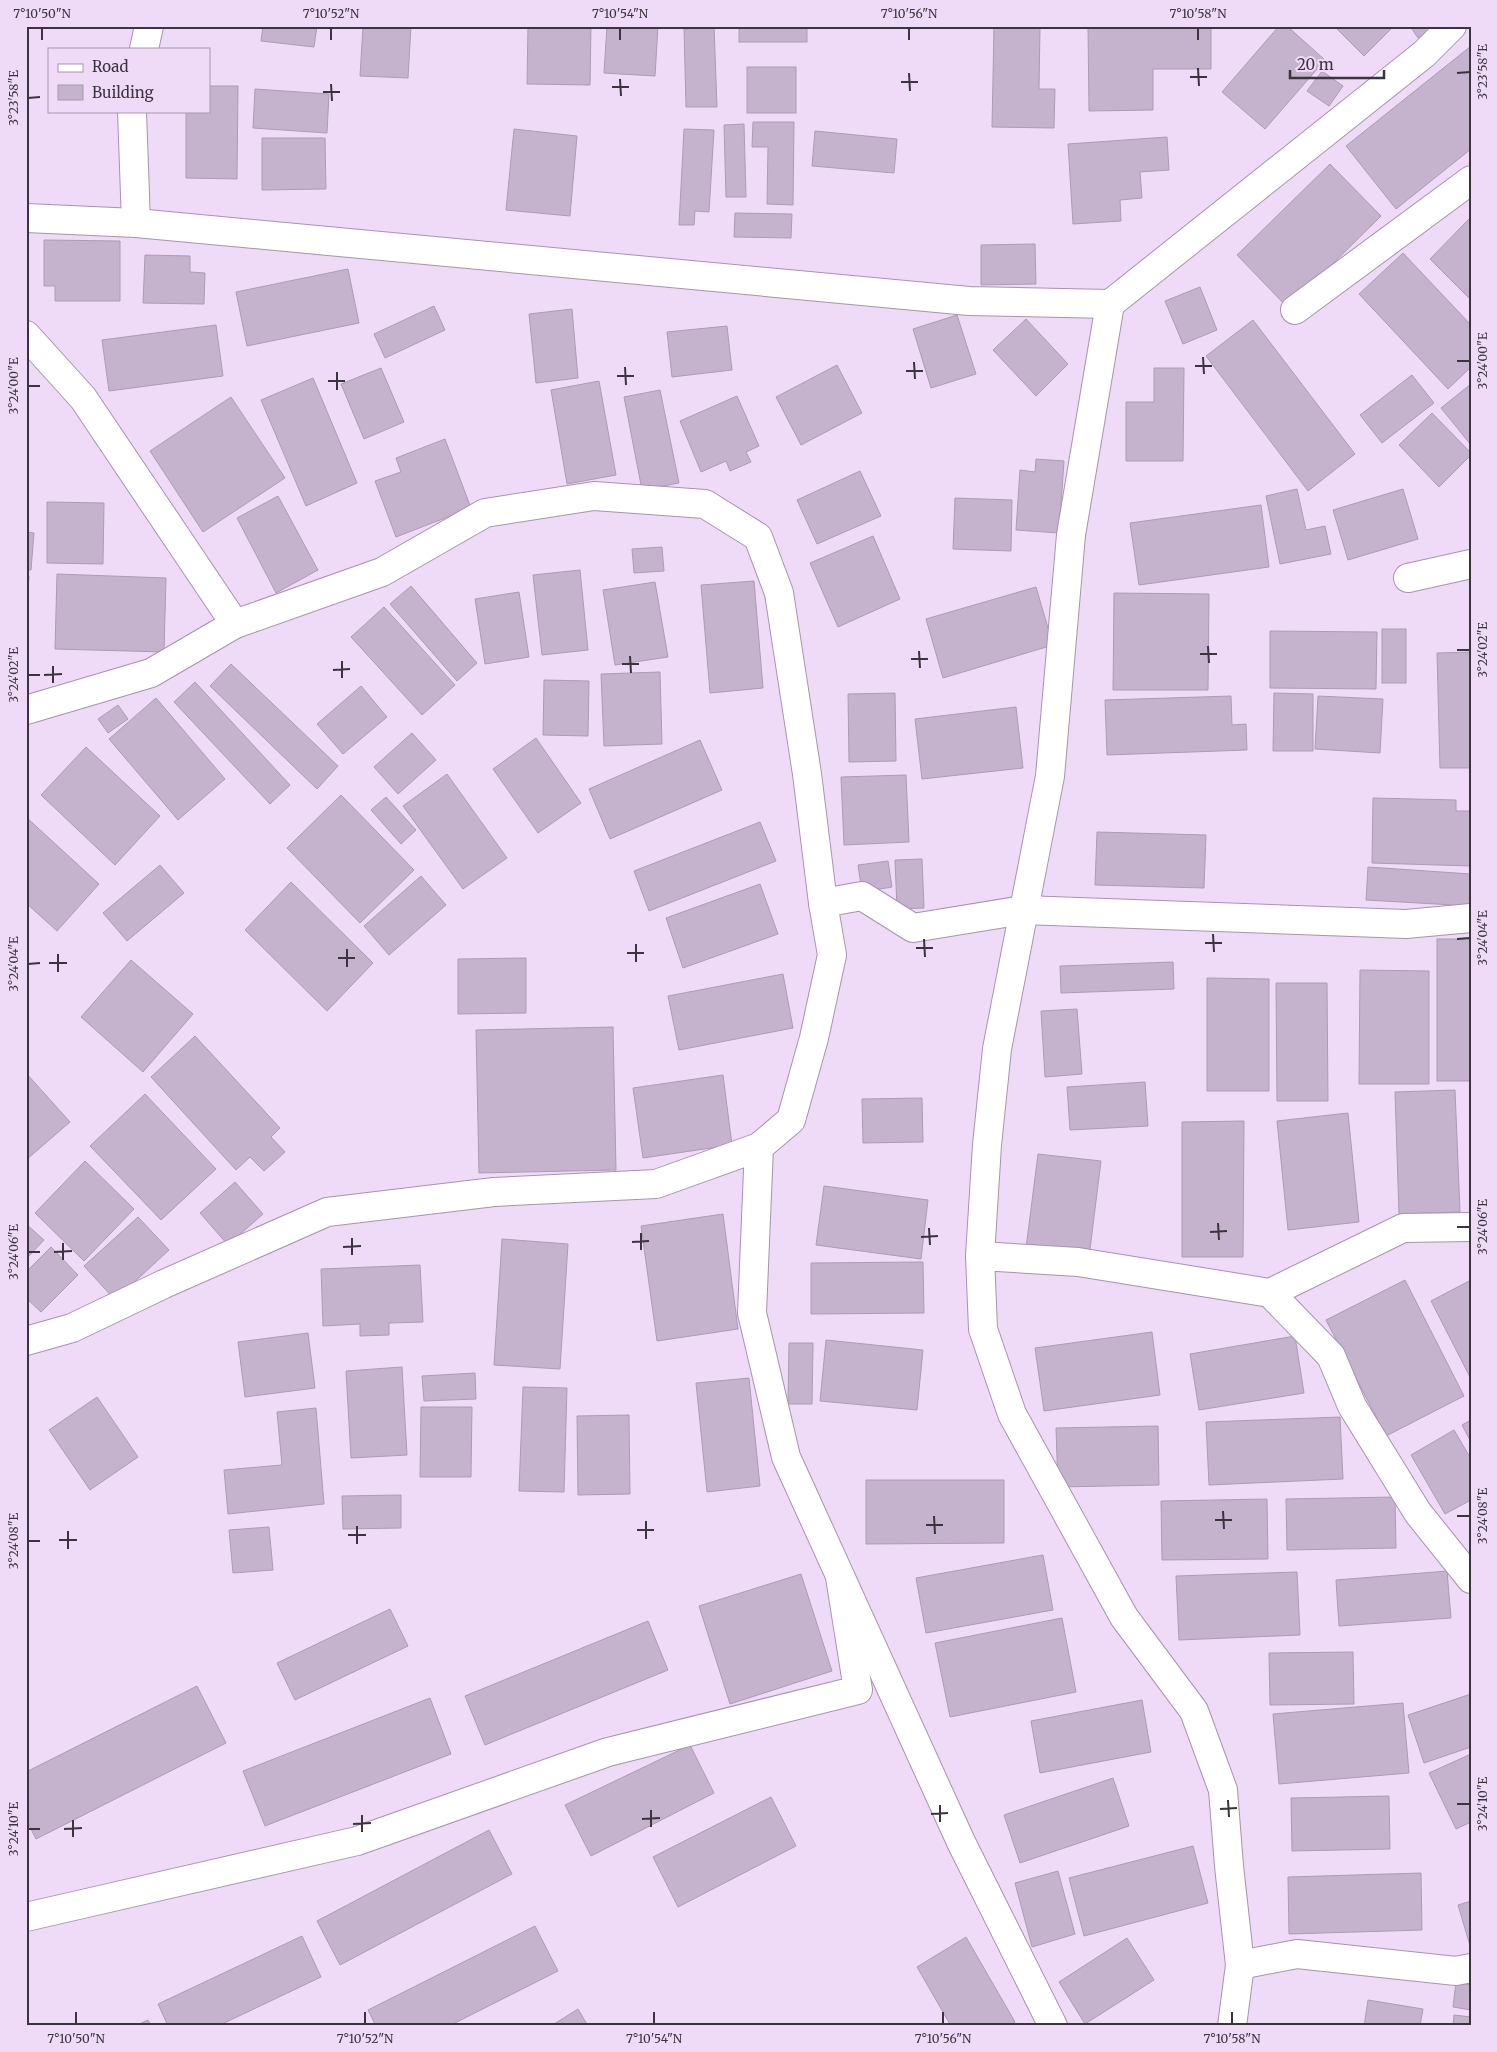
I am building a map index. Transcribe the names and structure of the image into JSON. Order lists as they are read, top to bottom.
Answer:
{
  "legend": ["Road", "Building"],
  "scale_bar": "20 m",
  "coordinates": [
    "7°10'50\"N",
    "7°10'52\"N",
    "7°10'54\"N",
    "7°10'56\"N",
    "7°10'58\"N",
    "3°23'58\"E",
    "3°24'00\"E",
    "3°24'02\"E",
    "3°24'04\"E",
    "3°24'06\"E",
    "3°24'08\"E",
    "3°24'10\"E"
  ]
}
